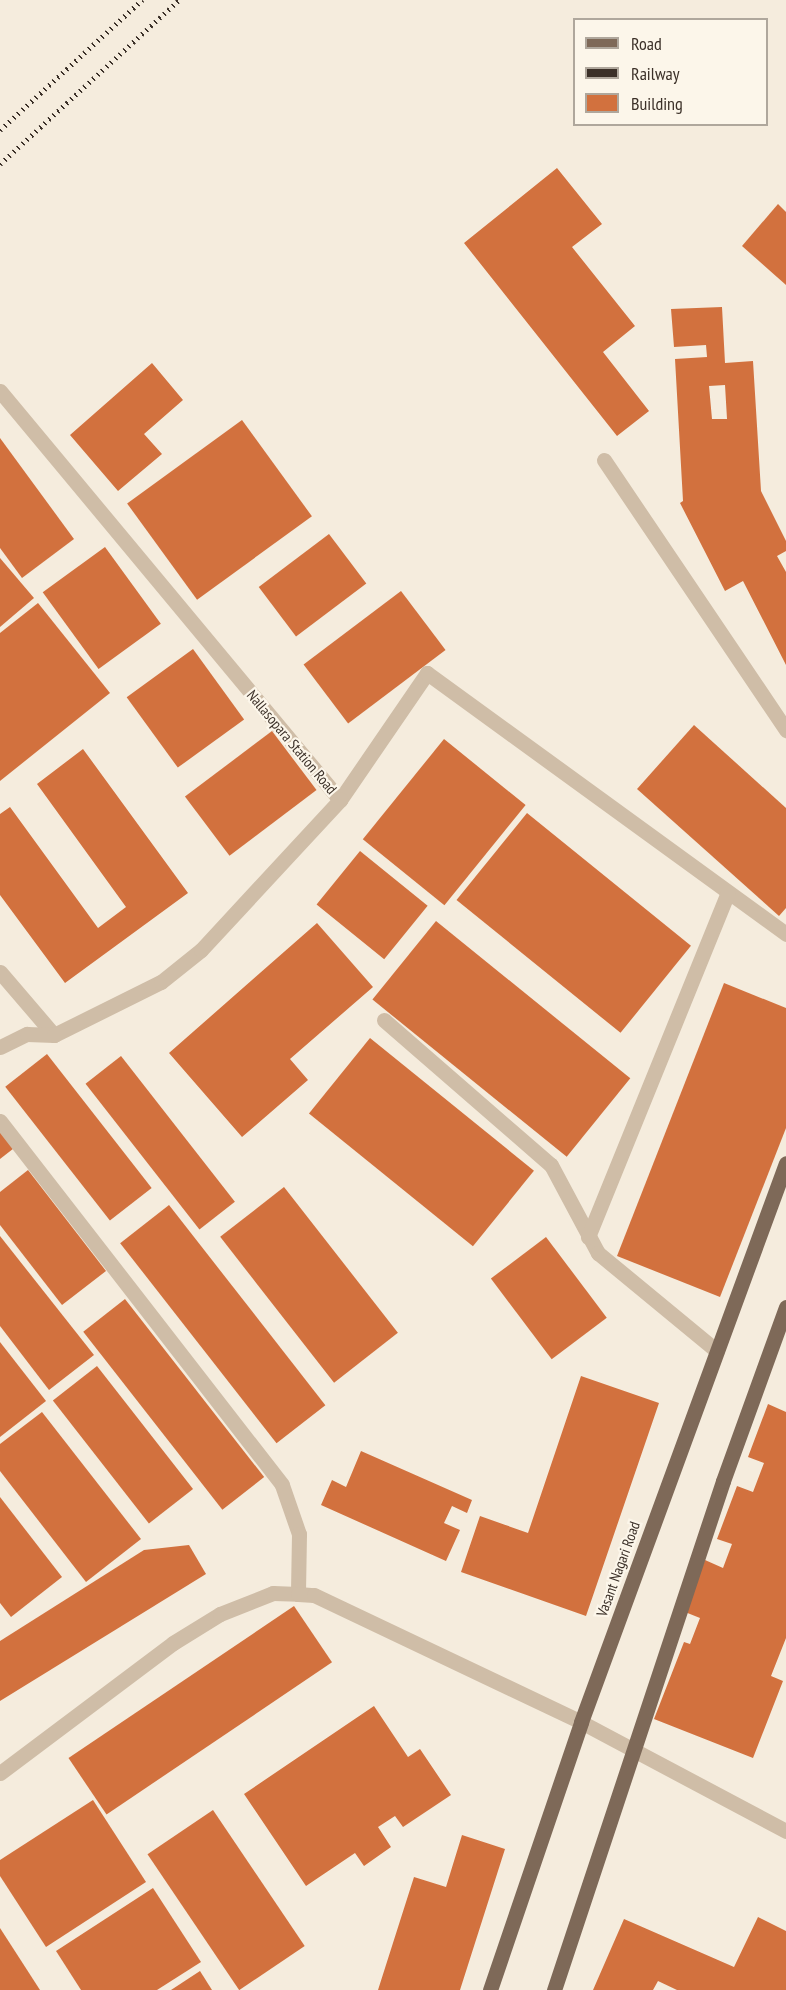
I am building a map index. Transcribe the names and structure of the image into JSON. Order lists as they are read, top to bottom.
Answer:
{
  "streets": {
    "main road": ["Vasant Nagari Road"],
    "street": ["Nallasopara Station Road"]
  },
  "legend": ["Road", "Railway", "Building"]
}
